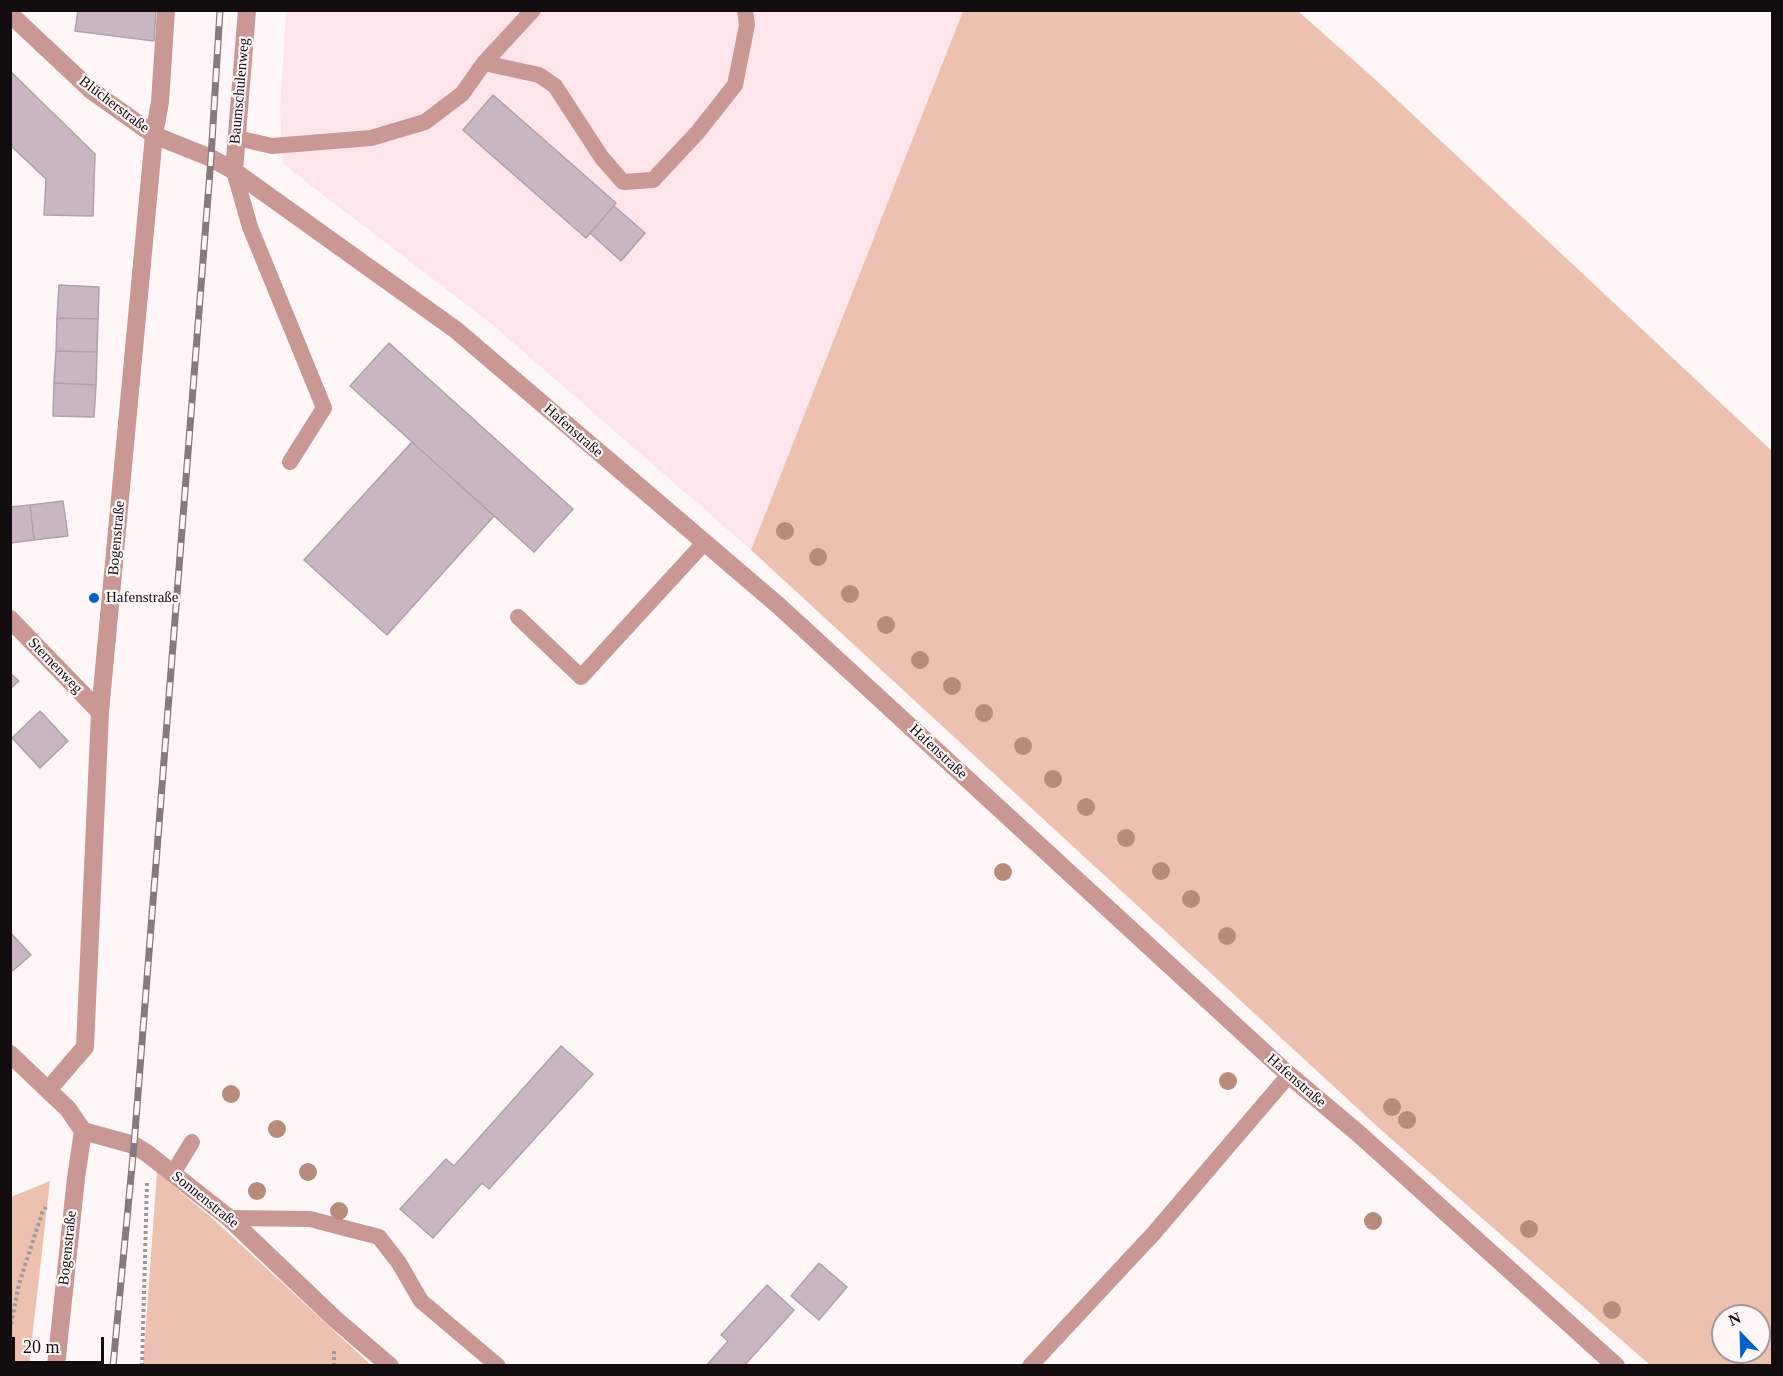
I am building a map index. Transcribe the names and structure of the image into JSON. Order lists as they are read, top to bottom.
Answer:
{
  "streets": {
    "street": [
      "Baumschulenweg",
      "Blücherstraße",
      "Hafenstraße",
      "Bogenstraße",
      "Sternenweg",
      "Sonnenstraße"
    ]
  },
  "crossings": [
    ["Baumschulenweg", "Blücherstraße"],
    ["Baumschulenweg", "Hafenstraße"],
    ["Blücherstraße", "Hafenstraße"],
    ["Blücherstraße", "Bogenstraße"],
    ["Bogenstraße", "Sternenweg"],
    ["Bogenstraße", "Sonnenstraße"]
  ],
  "places": ["Hafenstraße"],
  "scale_bar": "20 m",
  "north": "top left"
}
